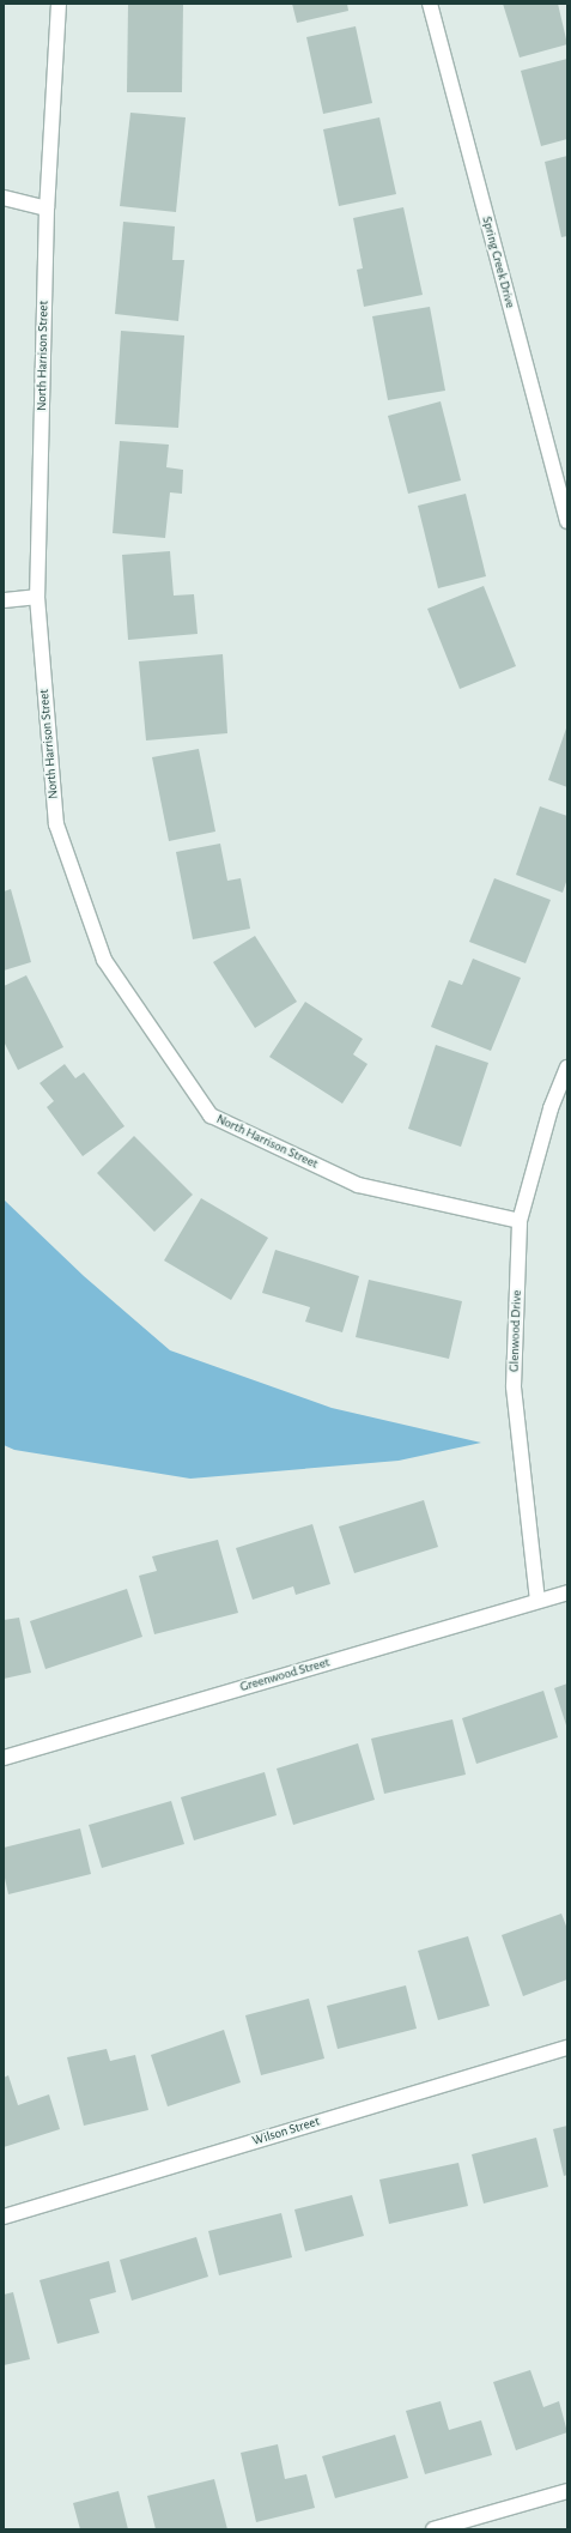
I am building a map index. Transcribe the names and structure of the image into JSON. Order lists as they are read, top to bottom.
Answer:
{
  "streets": {
    "street": [
      "Spring Creek Drive",
      "North Harrison Street",
      "Glenwood Drive",
      "Greenwood Street",
      "Wilson Street"
    ]
  },
  "crossings": [
    ["North Harrison Street", "Glenwood Drive"],
    ["Glenwood Drive", "Greenwood Street"]
  ]
}
